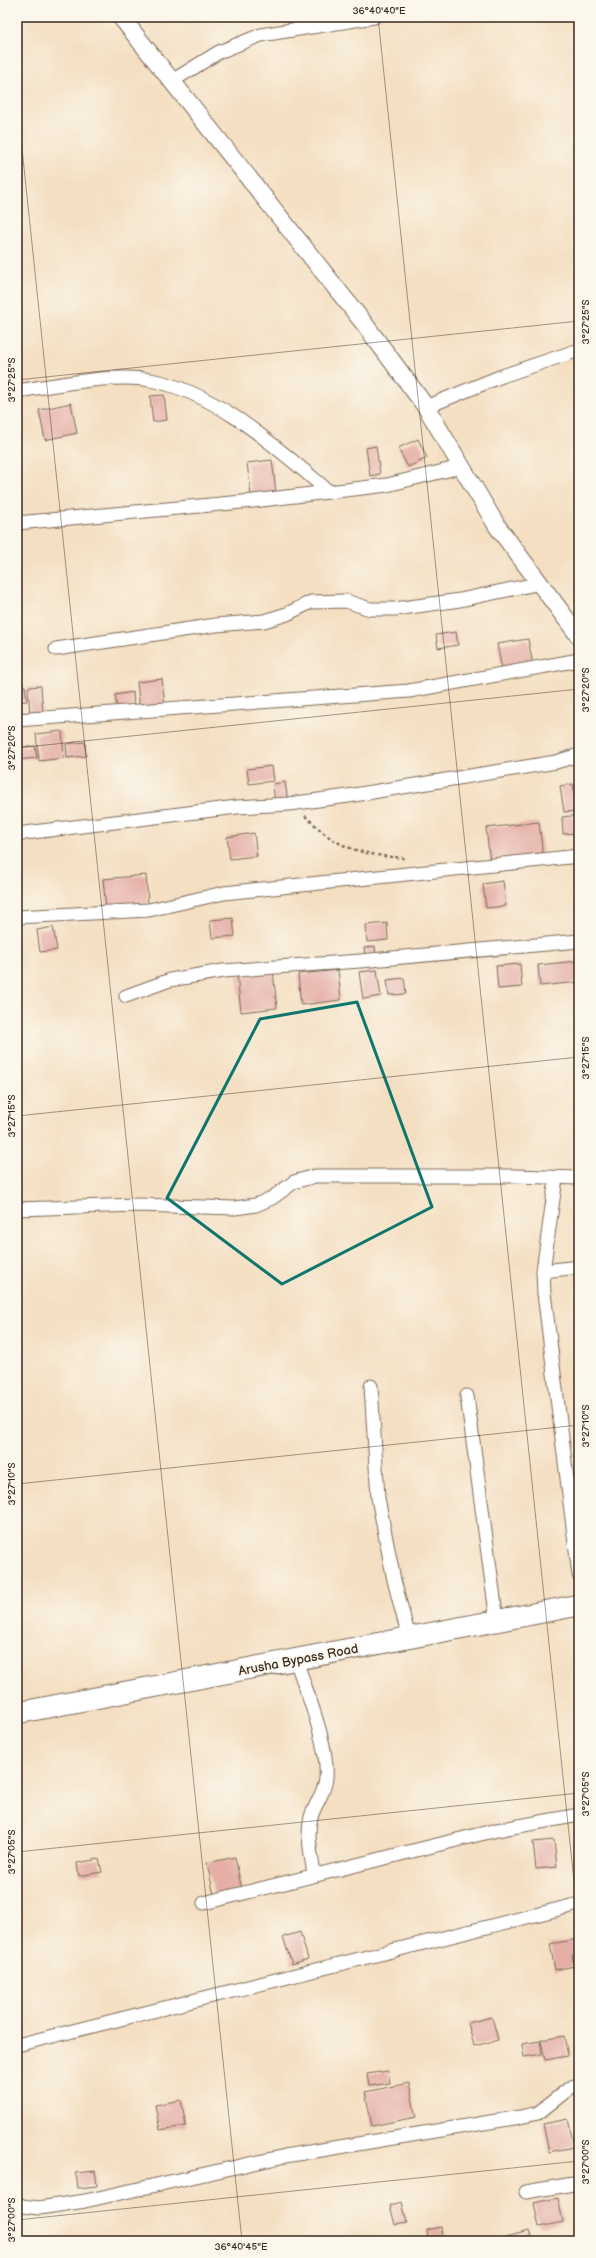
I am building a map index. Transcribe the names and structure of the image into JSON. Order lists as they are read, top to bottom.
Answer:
{
  "streets": {
    "main road": ["Arusha Bypass Road"]
  },
  "coordinates": [
    "36°40'40\"E",
    "3°27'25\"S",
    "3°27'20\"S",
    "3°27'15\"S",
    "3°27'10\"S",
    "3°27'05\"S",
    "3°27'00\"S",
    "36°40'45\"E"
  ]
}
